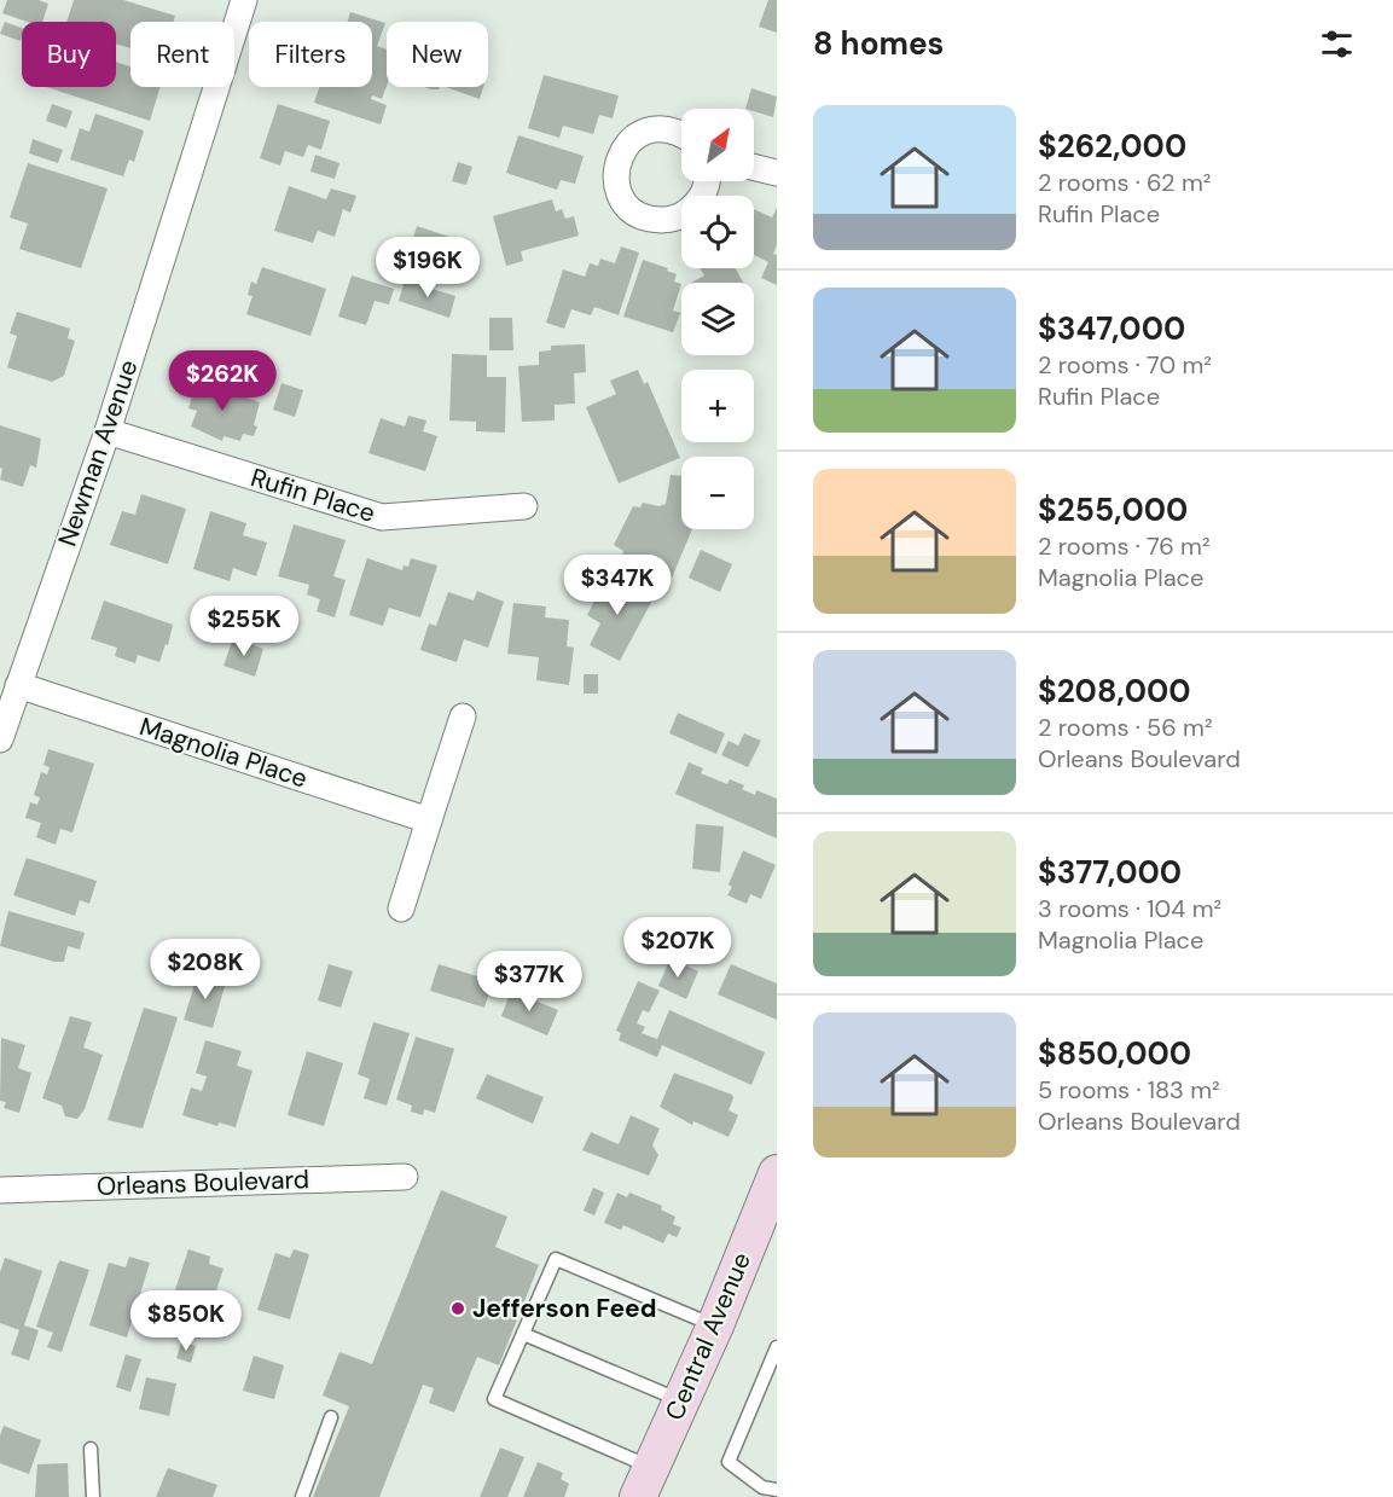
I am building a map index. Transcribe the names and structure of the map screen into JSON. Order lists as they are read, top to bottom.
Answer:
{
  "streets": {
    "main road": ["Central Avenue"],
    "street": [
      "Newman Avenue",
      "Rufin Place",
      "Magnolia Place",
      "Orleans Boulevard"
    ]
  },
  "crossings": [
    ["Newman Avenue", "Rufin Place"],
    ["Newman Avenue", "Magnolia Place"]
  ],
  "places": ["Jefferson Feed"],
  "north": "top right",
  "page": {
    "heading": "8 homes",
    "chip": [
      "Buy",
      "Rent",
      "Filters",
      "New"
    ],
    "list": [
      {
        "name": "$262,000",
        "note": "2 rooms · 62 m² · Rufin Place"
      },
      {
        "name": "$347,000",
        "note": "2 rooms · 70 m² · Rufin Place"
      },
      {
        "name": "$255,000",
        "note": "2 rooms · 76 m² · Magnolia Place"
      },
      {
        "name": "$208,000",
        "note": "2 rooms · 56 m² · Orleans Boulevard"
      },
      {
        "name": "$377,000",
        "note": "3 rooms · 104 m² · Magnolia Place"
      },
      {
        "name": "$850,000",
        "note": "5 rooms · 183 m² · Orleans Boulevard"
      }
    ],
    "map_buttons": ["+", "−"],
    "price": [
      "$196K",
      "$262K",
      "$347K",
      "$255K",
      "$207K",
      "$208K",
      "$377K",
      "$850K"
    ]
  }
}
